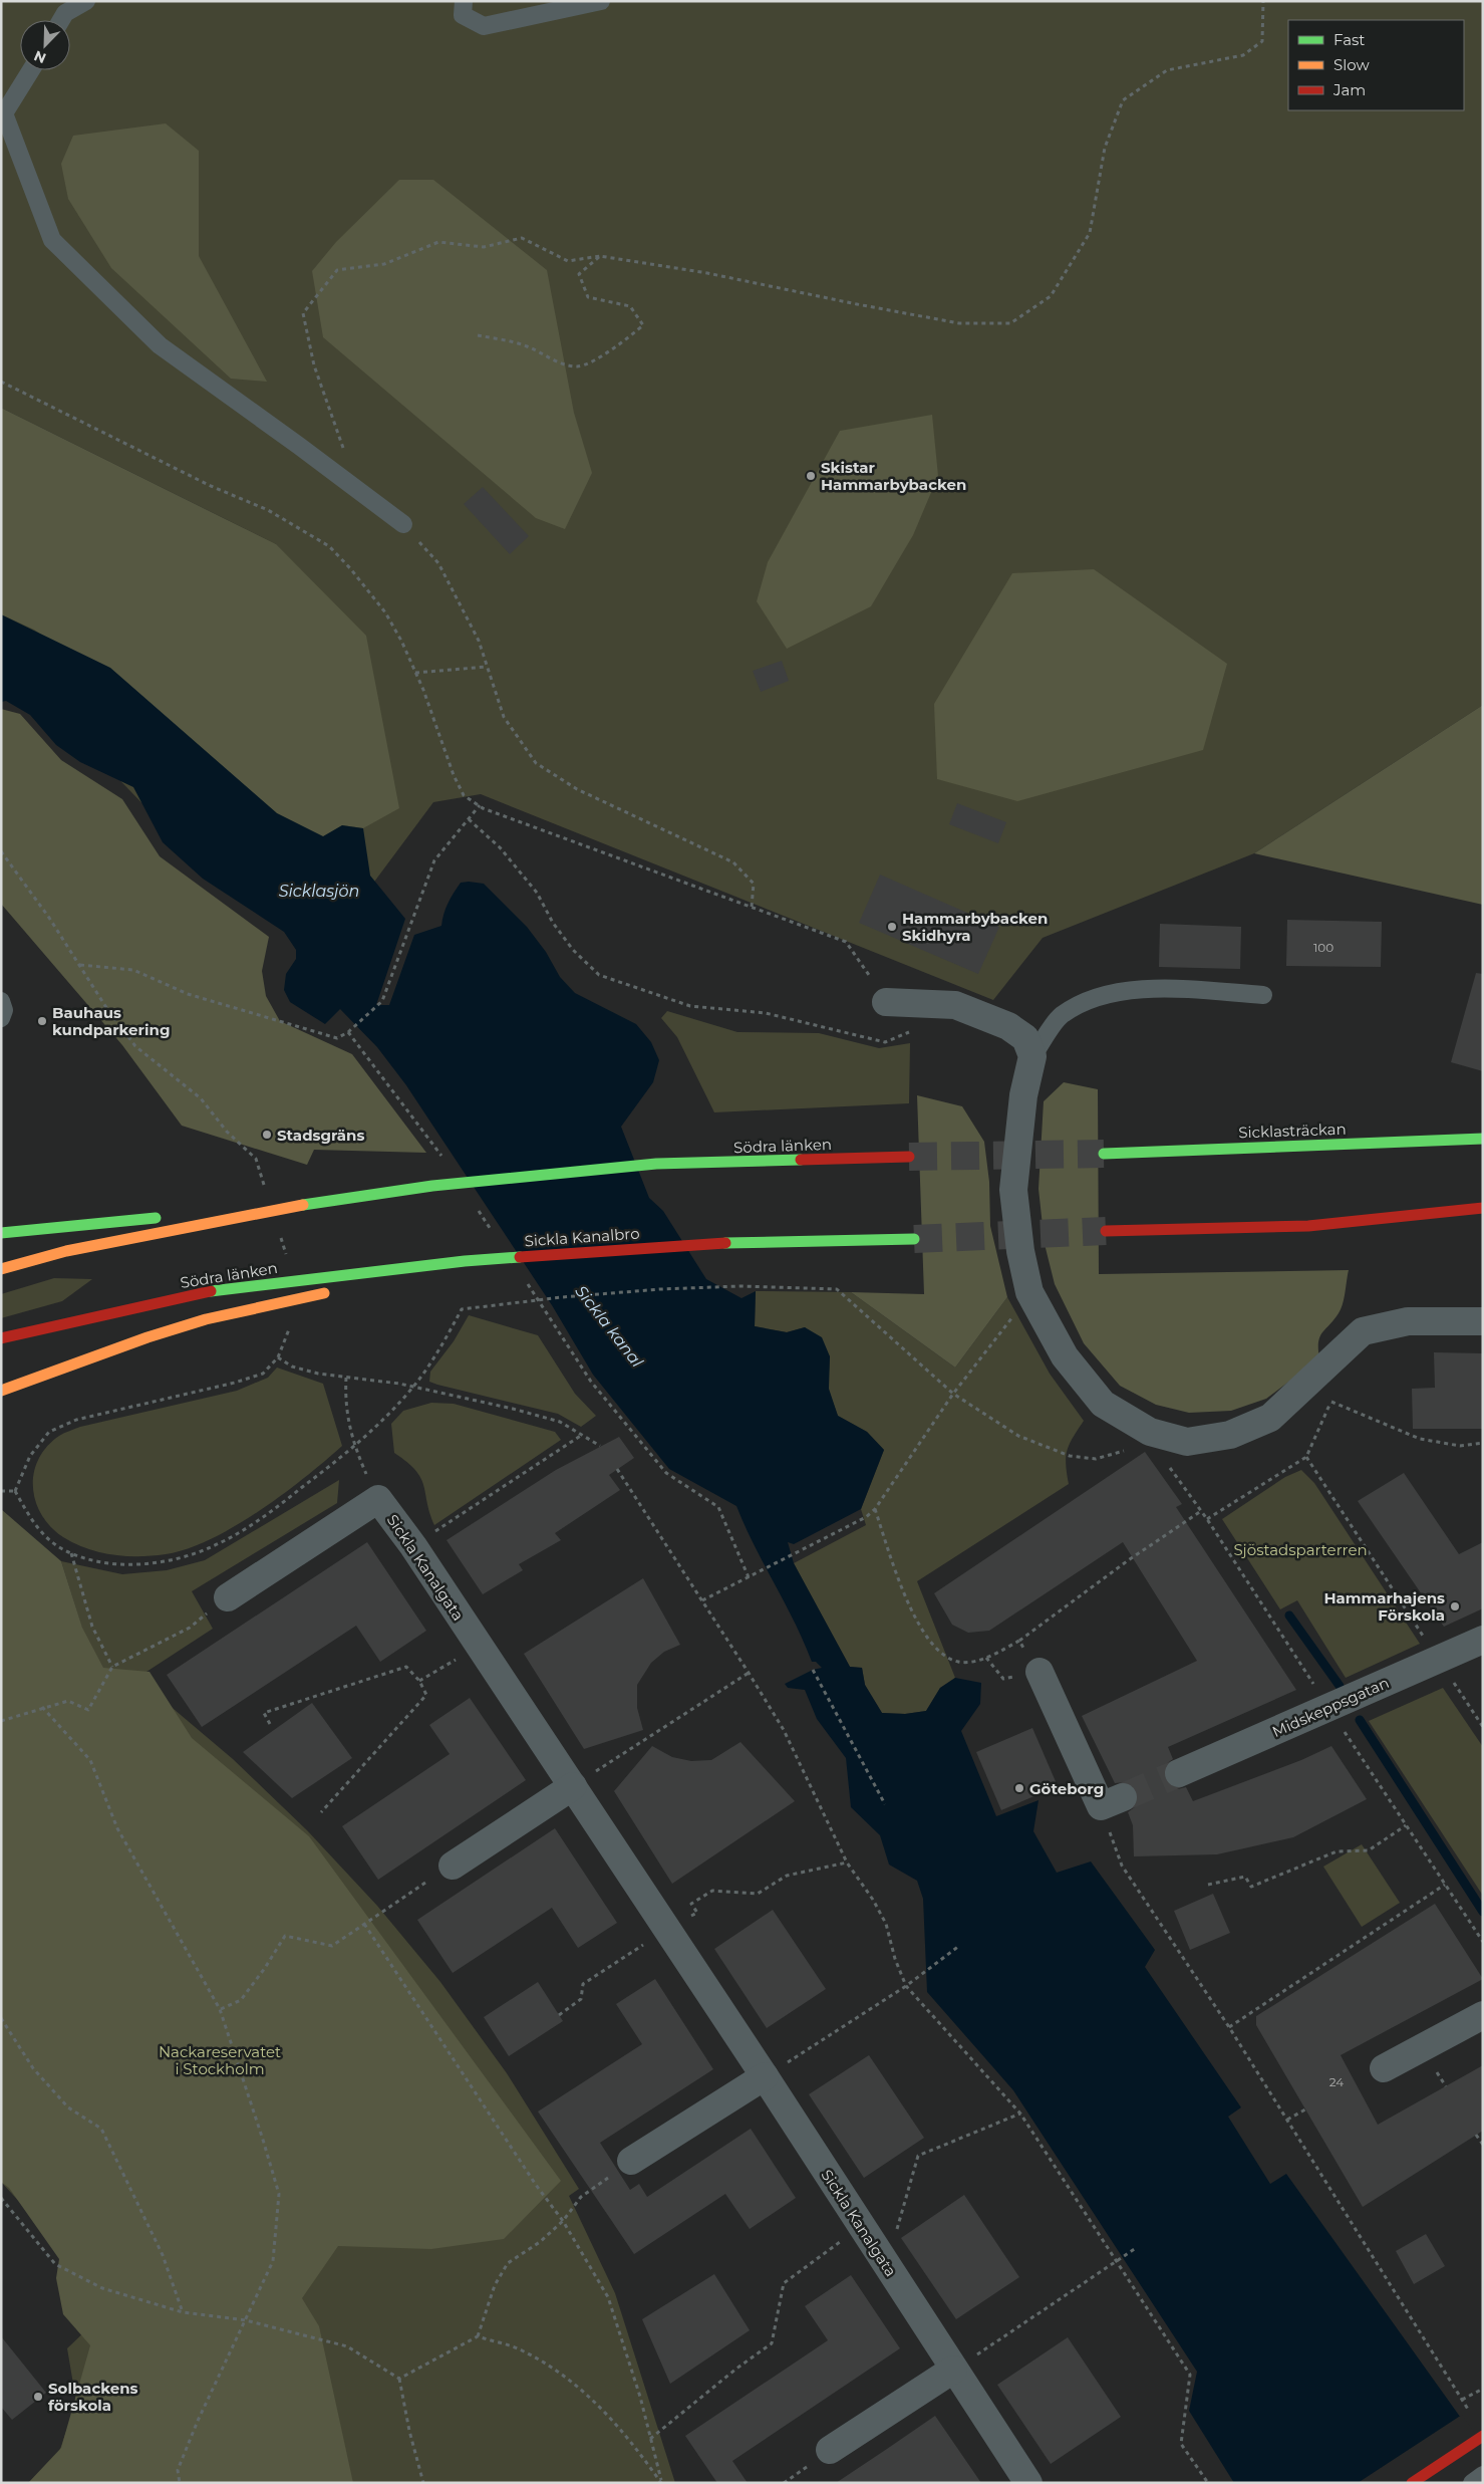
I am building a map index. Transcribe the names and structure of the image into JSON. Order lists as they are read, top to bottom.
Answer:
{
  "streets": {
    "main road": ["Sicklasträckan", "Södra länken", "Sickla Kanalbro"],
    "street": ["Sickla Kanalgata", "Midskeppsgatan"]
  },
  "crossings": [
    ["Södra länken", "Sickla Kanalbro"]
  ],
  "water": ["Sicklasjön", "Sickla kanal"],
  "parks": ["Sjöstadsparterren", "Nackareservatet i Stockholm"],
  "places": [
    "Skistar Hammarbybacken",
    "Hammarbybacken Skidhyra",
    "Bauhaus kundparkering",
    "Stadsgräns",
    "Hammarhajens Förskola",
    "Göteborg",
    "Solbackens förskola"
  ],
  "house_numbers": ["100", "24"],
  "legend": ["Fast", "Slow", "Jam"],
  "north": "bottom left"
}
